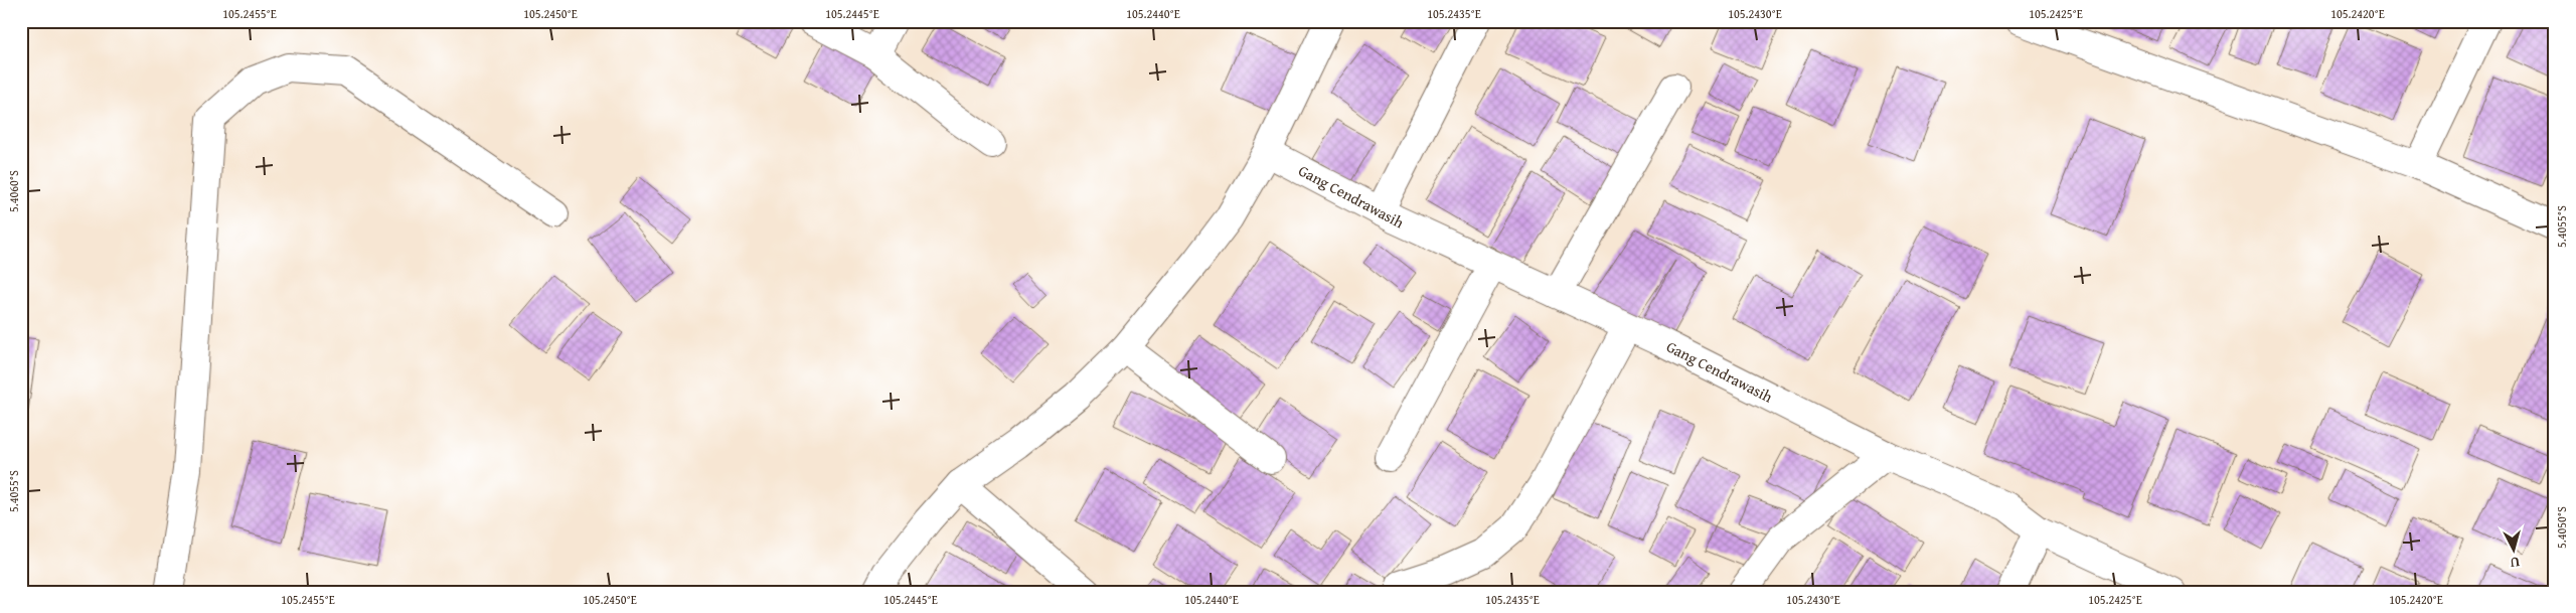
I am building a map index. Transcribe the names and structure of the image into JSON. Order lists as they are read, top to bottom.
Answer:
{
  "streets": {
    "street": ["Gang Cendrawasih"]
  },
  "north": "bottom",
  "coordinates": [
    "105.2455°E",
    "105.2450°E",
    "105.2445°E",
    "105.2440°E",
    "105.2435°E",
    "105.2430°E",
    "105.2425°E",
    "105.2420°E",
    "5.4060°S",
    "5.4055°S",
    "5.4050°S"
  ]
}
